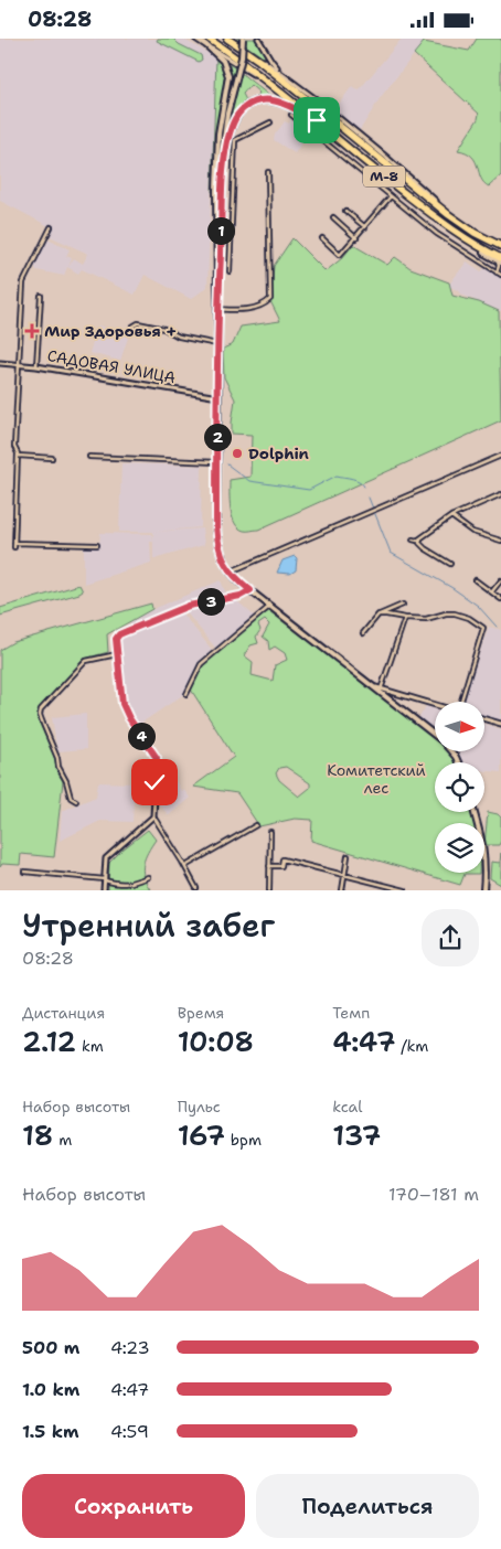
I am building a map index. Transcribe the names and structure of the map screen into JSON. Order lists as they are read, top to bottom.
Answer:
{
  "streets": {
    "highway": ["М-8"],
    "street": ["САДОВАЯ УЛИЦА"]
  },
  "parks": ["Комитетский лес"],
  "places": {
    "health": ["Мир Здоровья +"],
    "other": ["Dolphin"]
  },
  "north": "right",
  "page": {
    "status": "08:28",
    "pins": [
      "1",
      "2",
      "3",
      "4"
    ],
    "heading": ["Утренний забег", "08:28"],
    "stats": [
      ["Дистанция", "2.12 km"],
      ["Время", "10:08"],
      ["Темп", "4:47 /km"],
      ["Набор высоты", "18 m"],
      ["Пульс", "167 bpm"],
      ["kcal", "137"]
    ],
    "chart": ["Набор высоты", "170–181 m"],
    "list": [
      {
        "name": "500 m",
        "note": "4:23"
      },
      {
        "name": "1.0 km",
        "note": "4:47"
      },
      {
        "name": "1.5 km",
        "note": "4:59"
      }
    ],
    "buttons": ["Сохранить", "Поделиться"]
  }
}
